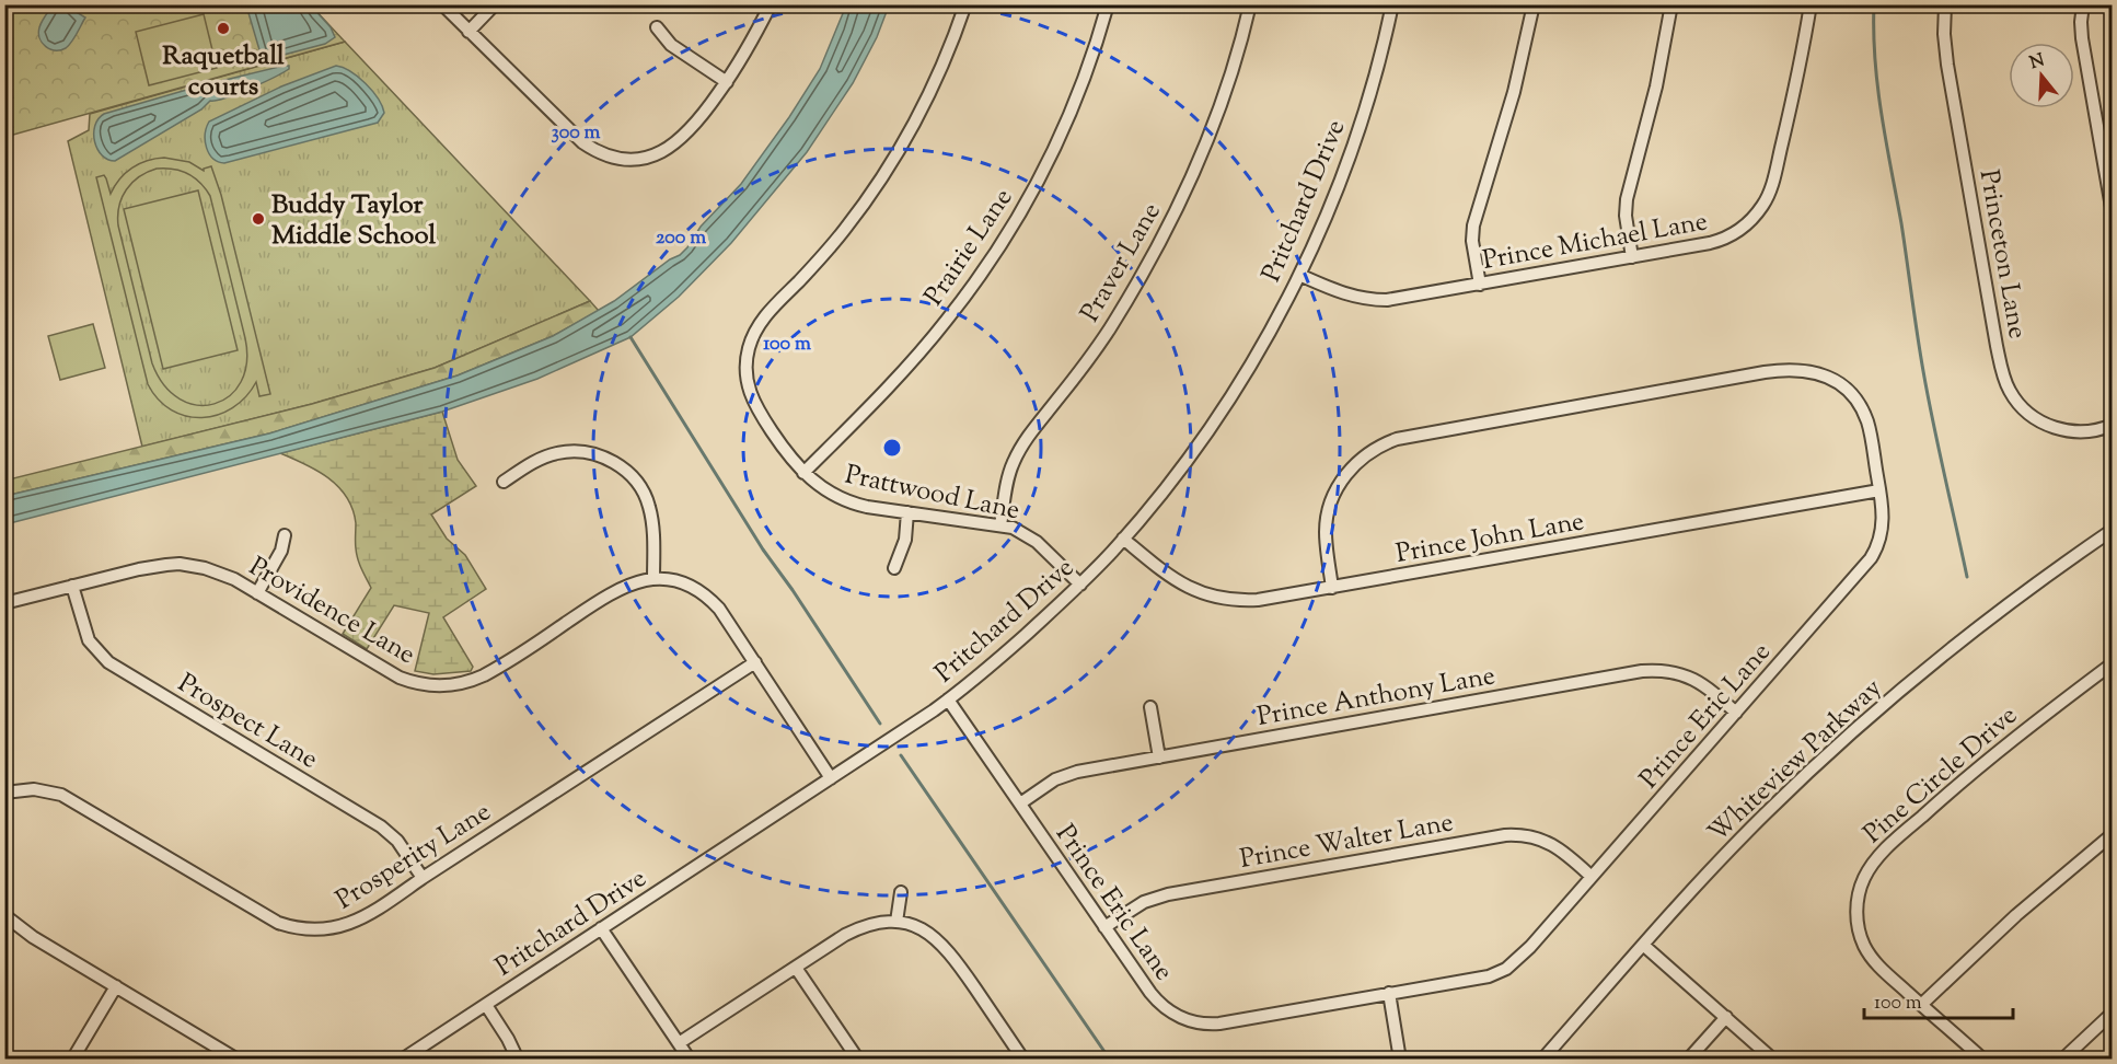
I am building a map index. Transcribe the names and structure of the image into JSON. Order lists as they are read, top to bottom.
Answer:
{
  "streets": {
    "street": [
      "Pritchard Drive",
      "Prince Michael Lane",
      "Prairie Lane",
      "Princeton Lane",
      "Praver Lane",
      "Prattwood Lane",
      "Prince John Lane",
      "Providence Lane",
      "Prince Anthony Lane",
      "Prince Eric Lane",
      "Prospect Lane",
      "Whiteview Parkway",
      "Pine Circle Drive",
      "Prince Walter Lane",
      "Prosperity Lane"
    ]
  },
  "crossings": [
    ["Pritchard Drive", "Prince Michael Lane"],
    ["Pritchard Drive", "Prattwood Lane"],
    ["Pritchard Drive", "Prince John Lane"],
    ["Pritchard Drive", "Providence Lane"],
    ["Pritchard Drive", "Prince Eric Lane"],
    ["Prairie Lane", "Prattwood Lane"],
    ["Praver Lane", "Prattwood Lane"],
    ["Prince John Lane", "Prince Eric Lane"],
    ["Providence Lane", "Prospect Lane"],
    ["Providence Lane", "Prosperity Lane"],
    ["Prince Anthony Lane", "Prince Eric Lane"],
    ["Prince Eric Lane", "Prince Walter Lane"],
    ["Prospect Lane", "Prosperity Lane"]
  ],
  "places": ["Raquetball courts", "Buddy Taylor Middle School"],
  "scale_bar": "100 m",
  "north": "top",
  "rings": ["300 m", "200 m", "100 m"]
}
